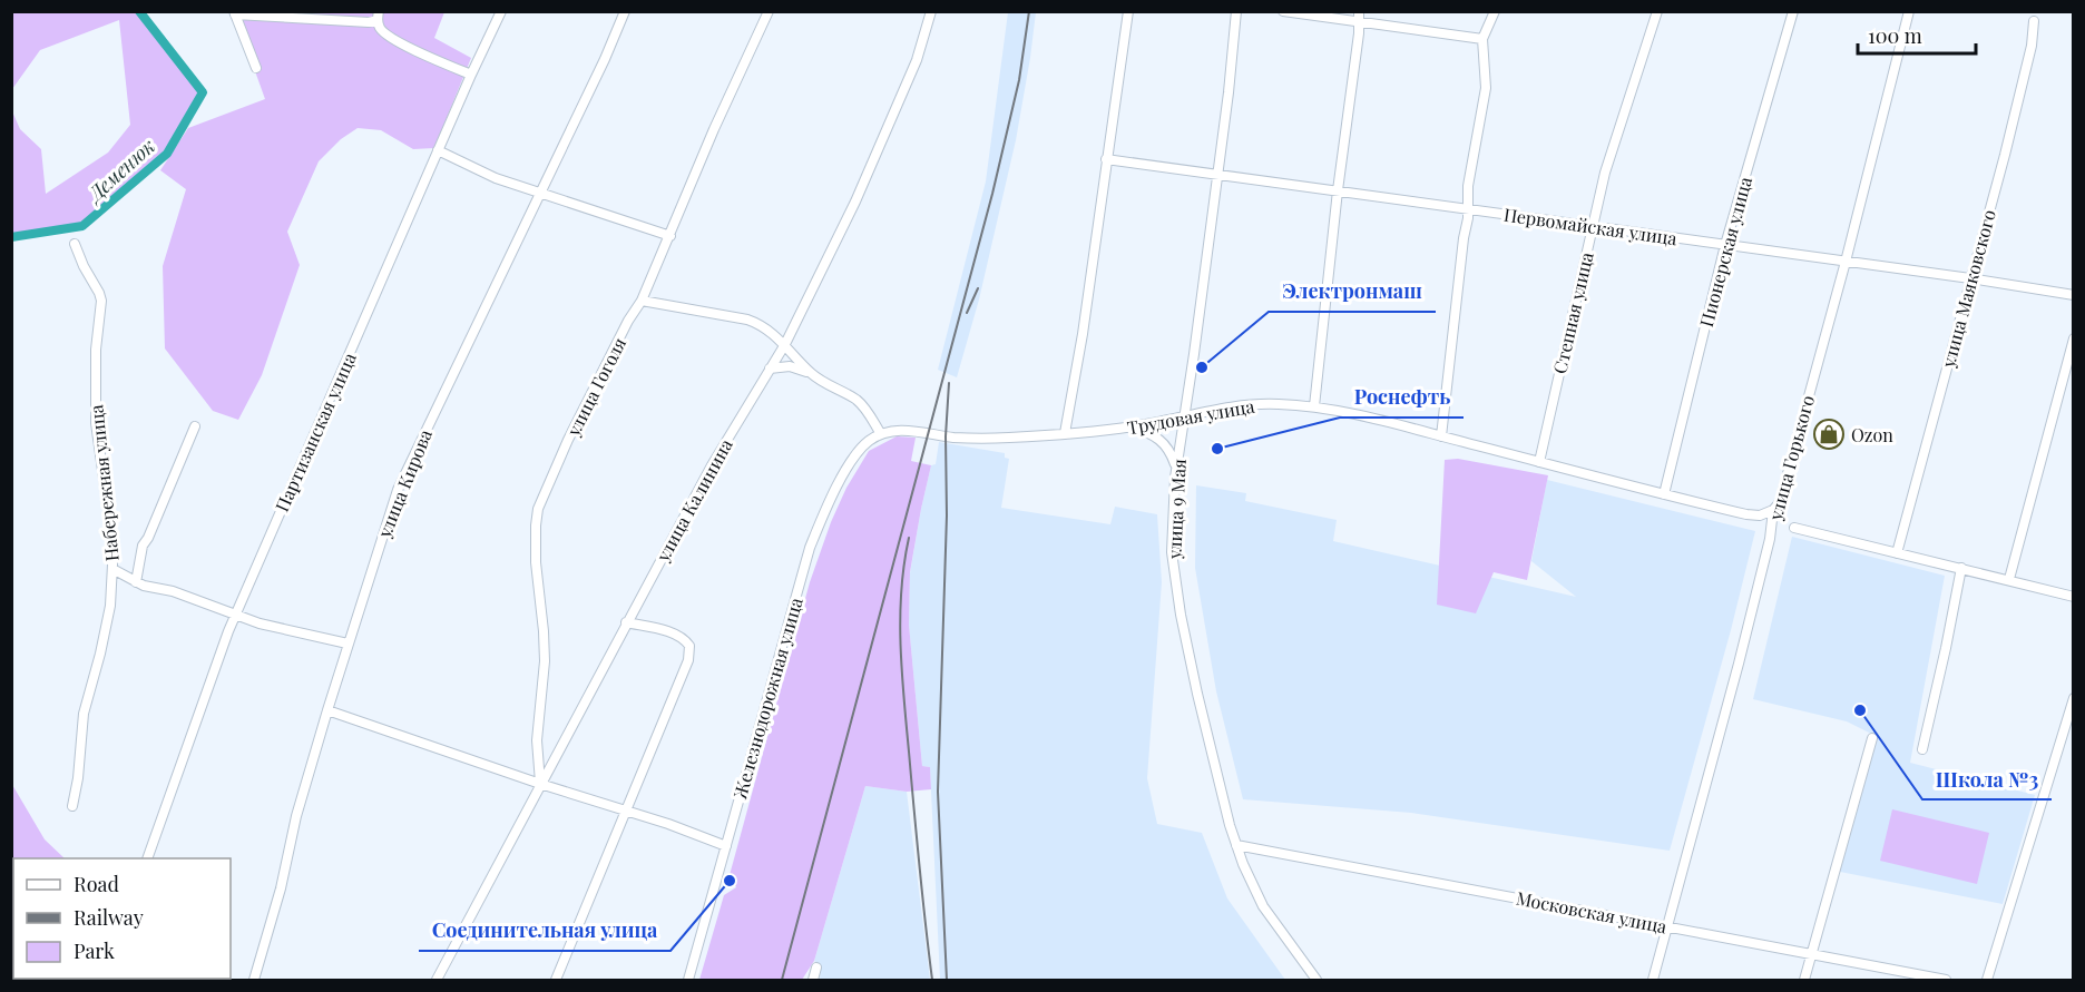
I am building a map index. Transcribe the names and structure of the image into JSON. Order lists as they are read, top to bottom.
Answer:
{
  "streets": {
    "street": [
      "Первомайская улица",
      "Пионерская улица",
      "улица Маяковского",
      "Степная улица",
      "улица Гоголя",
      "Трудовая улица",
      "Партизанская улица",
      "улица Горького",
      "Набережная улица",
      "улица Кирова",
      "улица Калинина",
      "улица 9 Мая",
      "Железнодорожная улица",
      "Московская улица"
    ]
  },
  "crossings": [
    ["Первомайская улица", "Пионерская улица"],
    ["Первомайская улица", "улица Маяковского"],
    ["Первомайская улица", "Степная улица"],
    ["Первомайская улица", "улица Горького"],
    ["Первомайская улица", "улица 9 Мая"],
    ["Пионерская улица", "Трудовая улица"],
    ["Степная улица", "Трудовая улица"],
    ["улица Гоголя", "улица Калинина"],
    ["Трудовая улица", "улица Горького"],
    ["Трудовая улица", "улица 9 Мая"],
    ["Трудовая улица", "Железнодорожная улица"],
    ["улица Горького", "Московская улица"],
    ["улица 9 Мая", "Московская улица"]
  ],
  "water": ["Деменюк"],
  "places": {
    "other": [
      "Электронмаш",
      "Роснефть",
      "Школа №3",
      "Соединительная улица"
    ],
    "shop": ["Ozon"]
  },
  "legend": ["Road", "Railway", "Park"],
  "scale_bar": "100 m"
}
